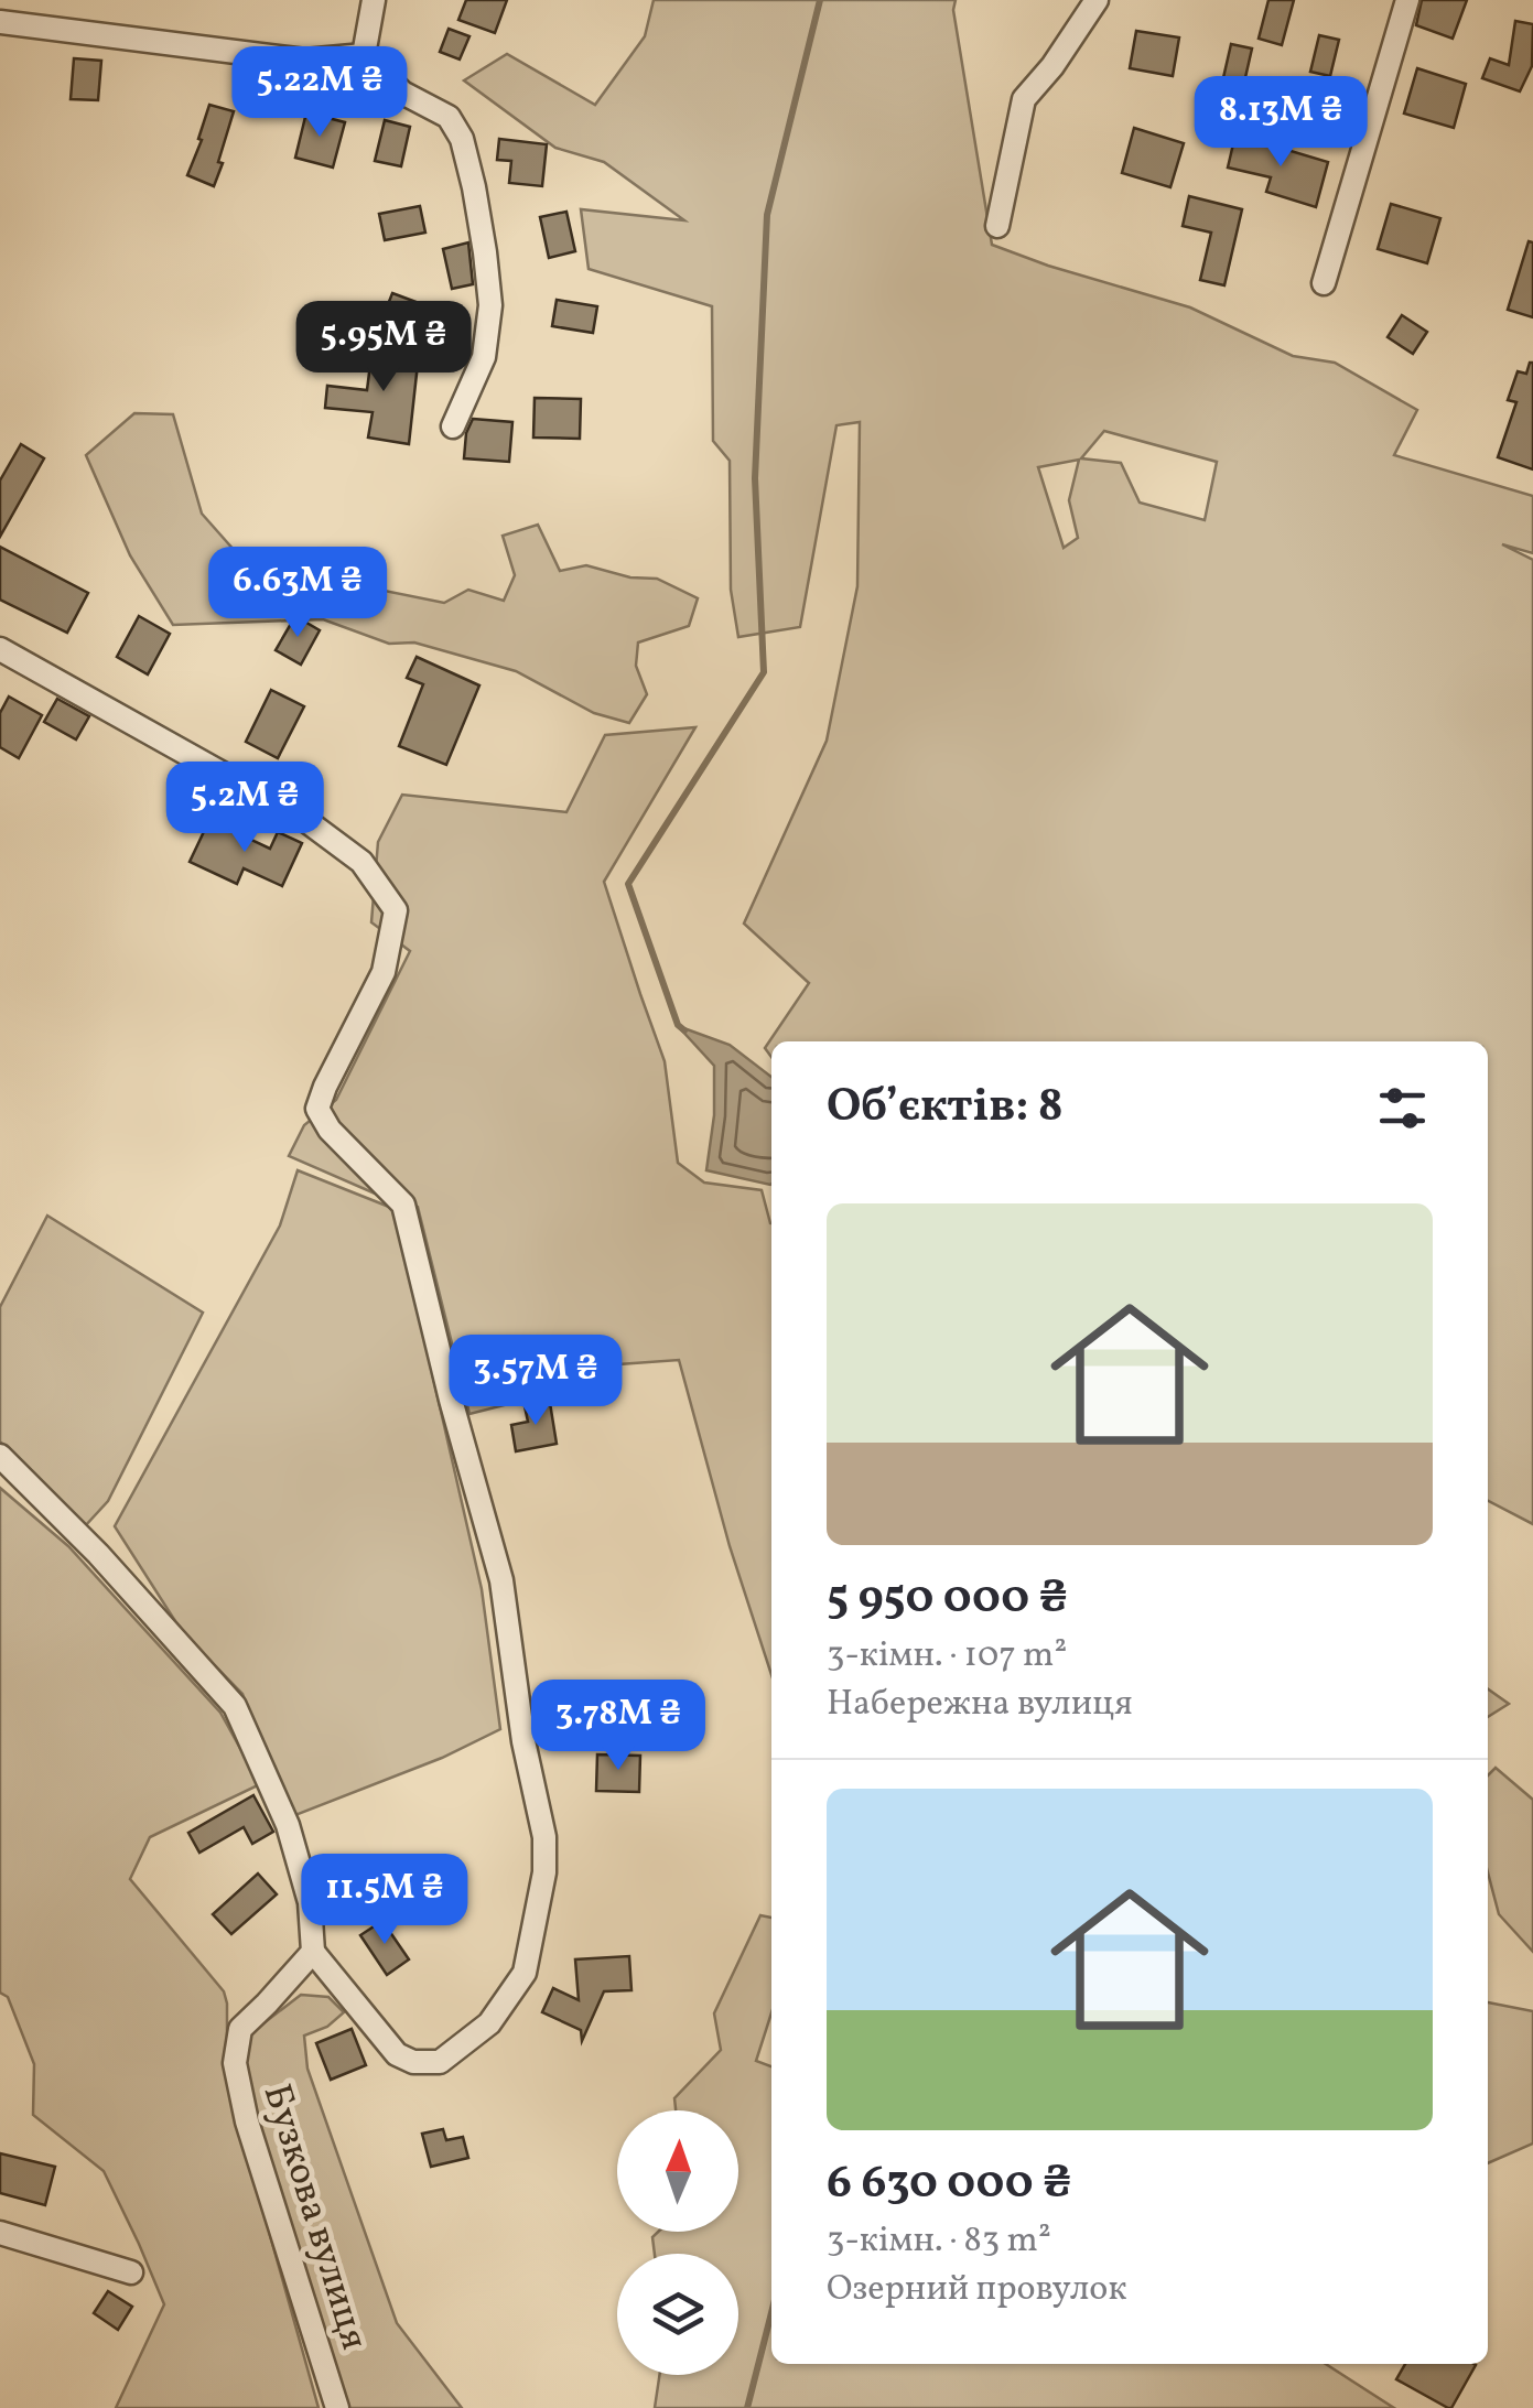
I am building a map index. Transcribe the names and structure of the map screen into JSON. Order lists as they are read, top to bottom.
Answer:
{
  "streets": {
    "street": ["Бузкова вулиця"]
  },
  "north": "top",
  "page": {
    "price": [
      "5.22M ₴",
      "8.13M ₴",
      "5.95M ₴",
      "6.63M ₴",
      "5.2M ₴",
      "3.57M ₴",
      "3.78M ₴",
      "11.5M ₴"
    ],
    "heading": "Об’єктів: 8",
    "list": [
      {
        "name": "5 950 000 ₴",
        "note": "3-кімн. · 107 m² · Набережна вулиця"
      },
      {
        "name": "6 630 000 ₴",
        "note": "3-кімн. · 83 m² · Озерний провулок"
      }
    ]
  }
}
